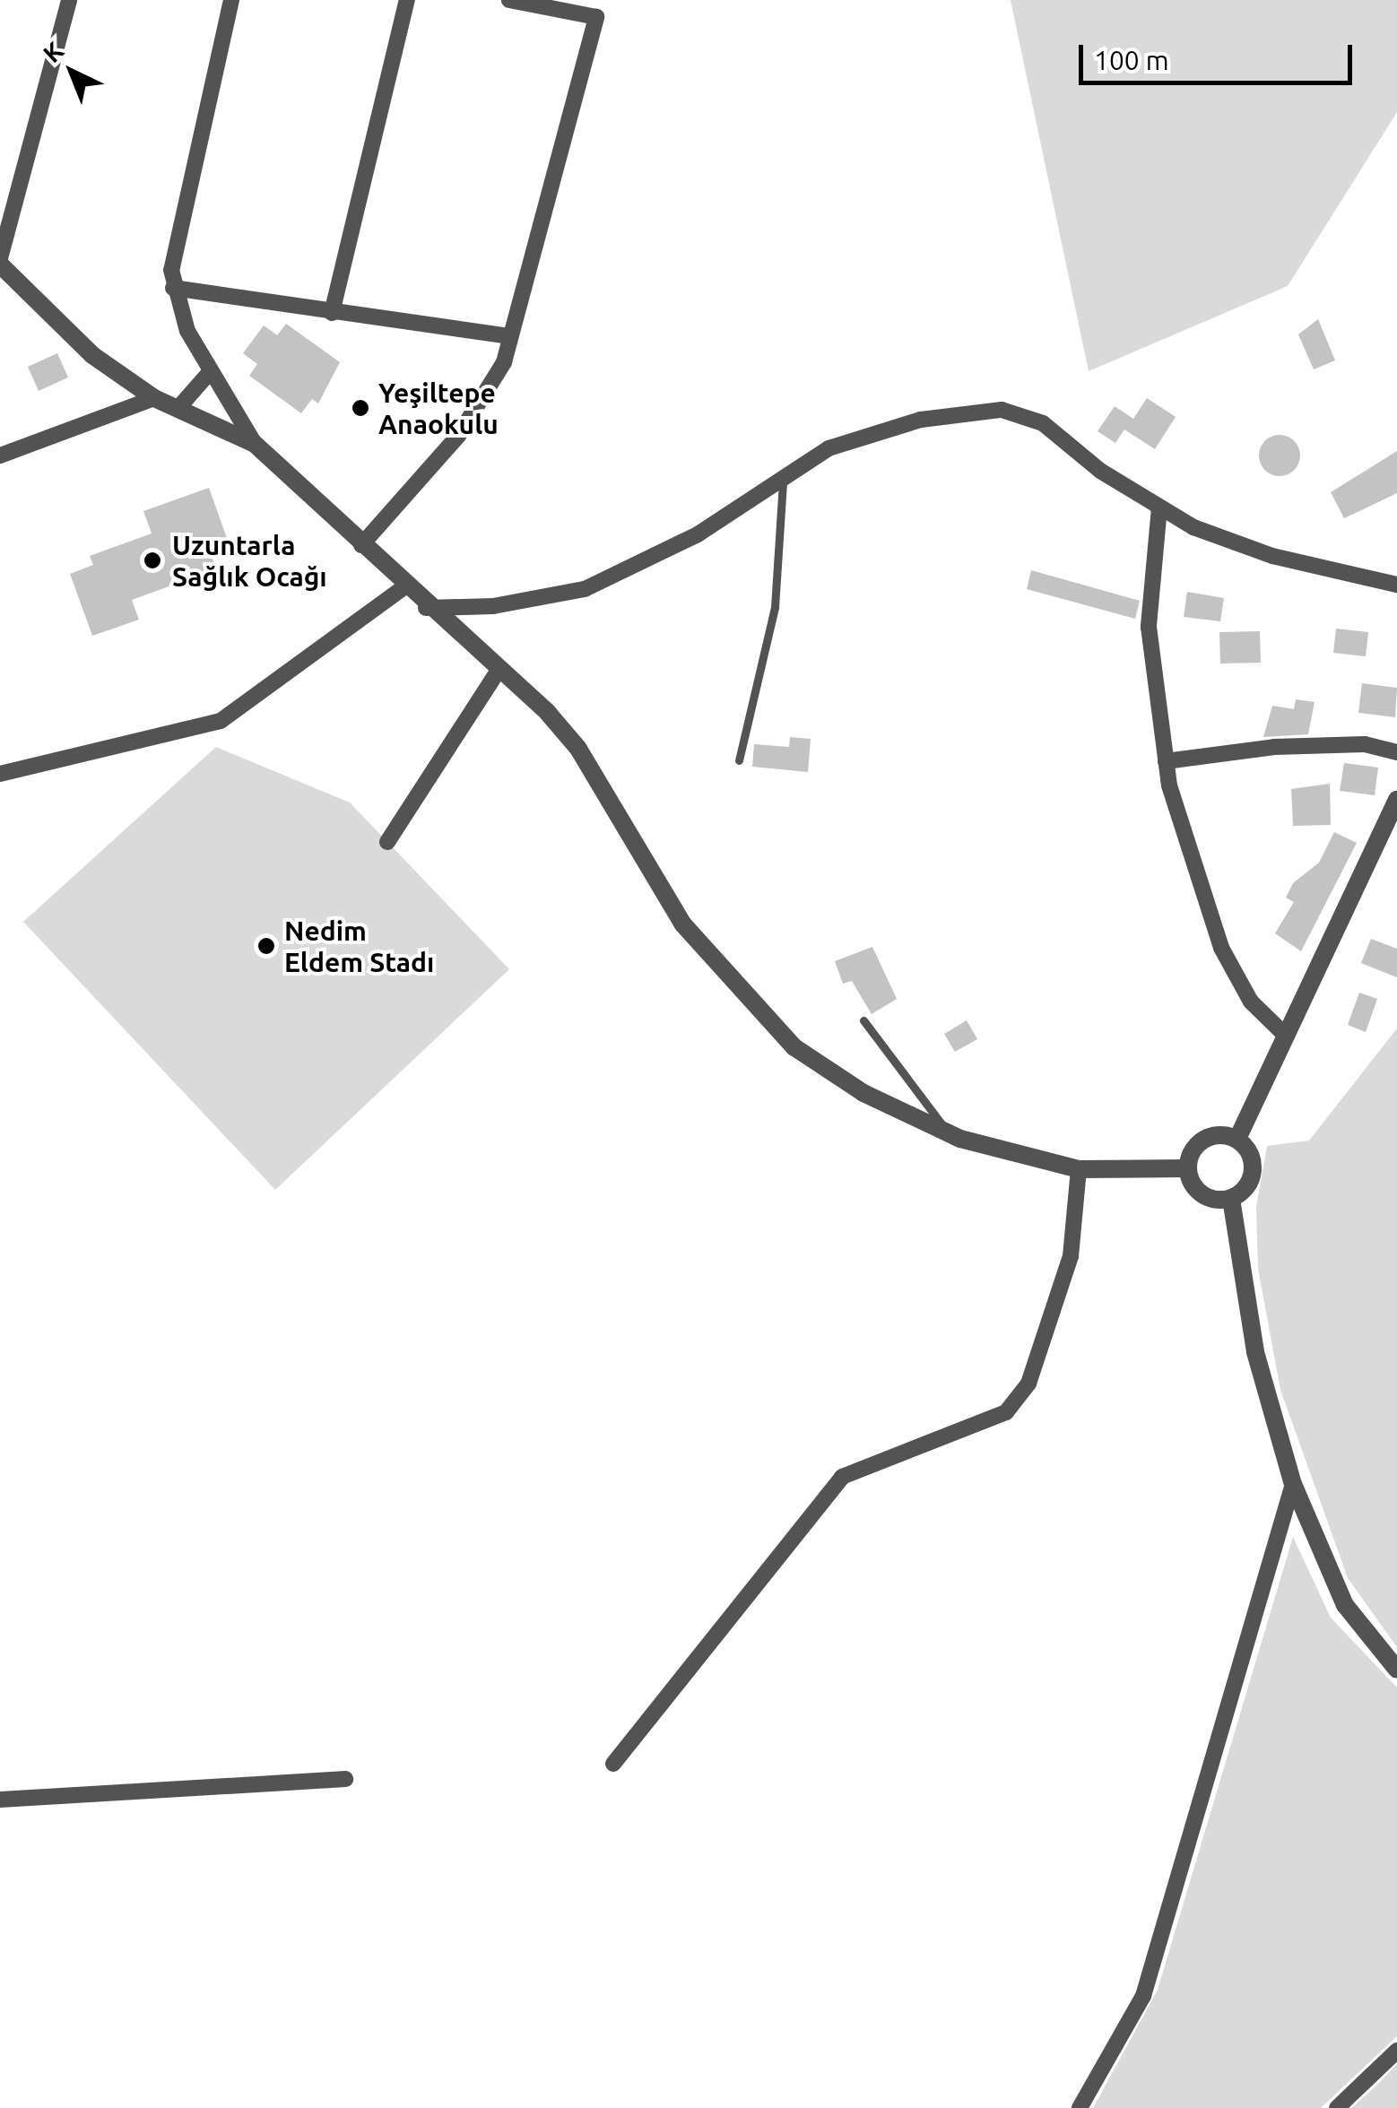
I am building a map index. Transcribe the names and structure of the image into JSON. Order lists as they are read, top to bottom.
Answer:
{
  "places": ["Yeşiltepe Anaokulu", "Uzuntarla Sağlık Ocağı", "Nedim Eldem Stadı"],
  "scale_bar": "100 m",
  "north": "top left"
}
